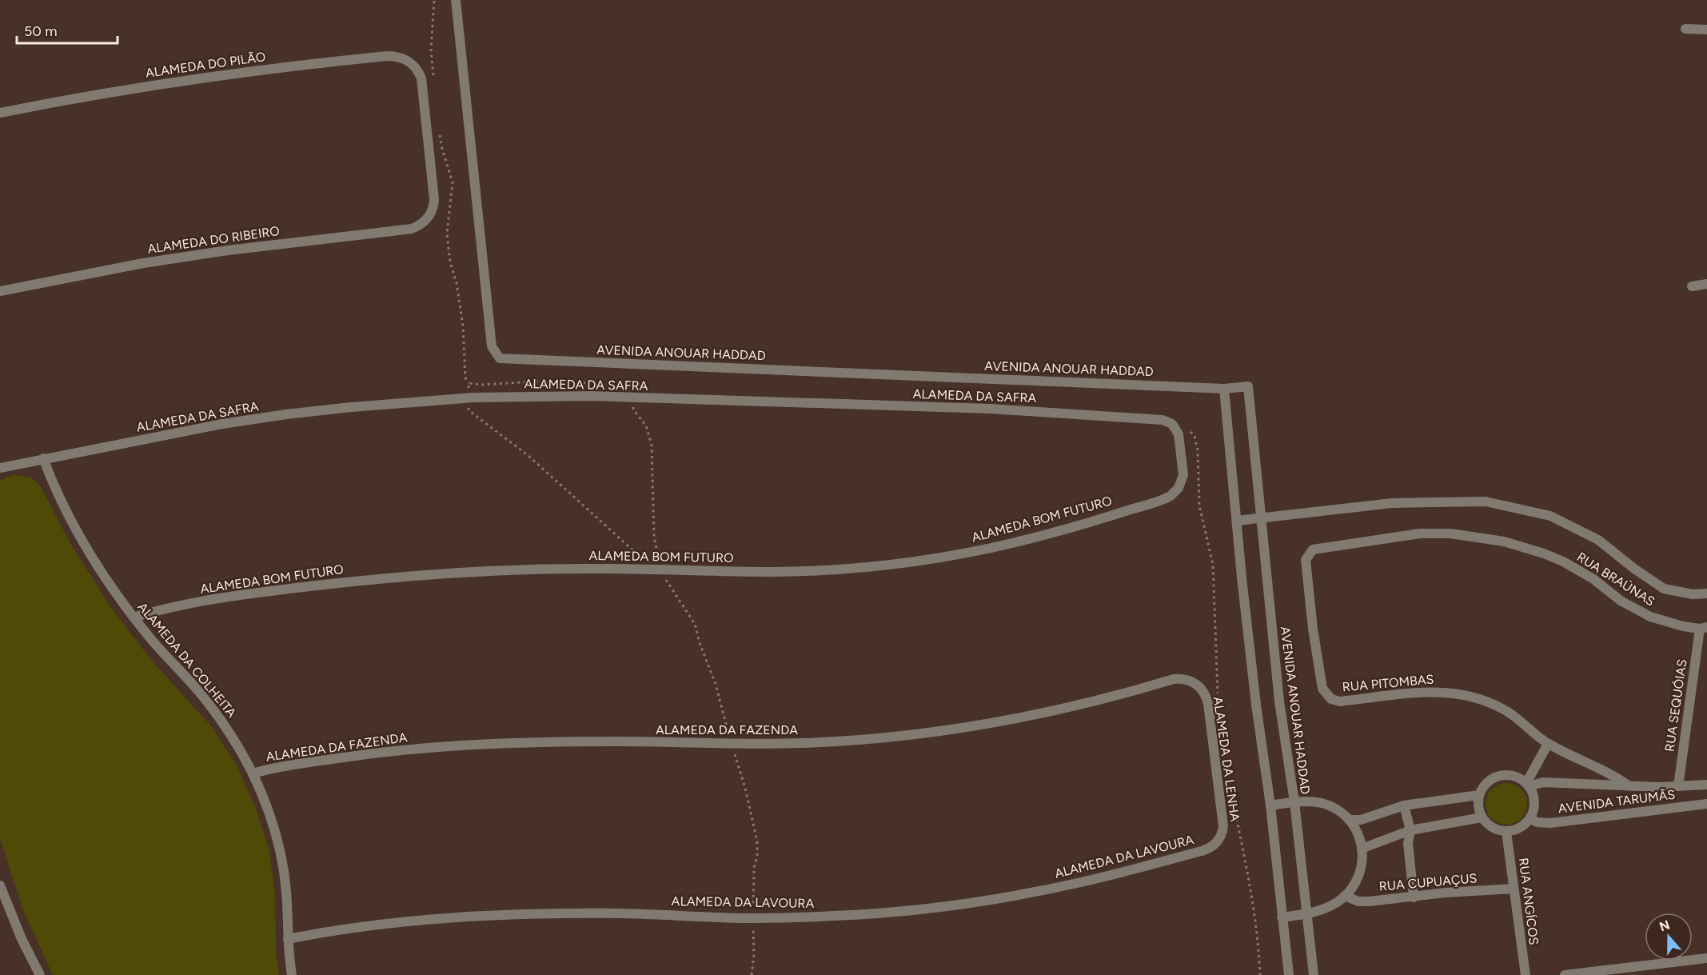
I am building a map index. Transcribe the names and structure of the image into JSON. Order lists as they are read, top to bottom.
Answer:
{
  "streets": {
    "street": [
      "ALAMEDA DO PILÃO",
      "ALAMEDA DO RIBEIRO",
      "AVENIDA ANOUAR HADDAD",
      "ALAMEDA DA SAFRA",
      "ALAMEDA BOM FUTURO",
      "RUA BRAÚNAS",
      "ALAMEDA DA COLHEITA",
      "RUA PITOMBAS",
      "RUA SEQUÓIAS",
      "ALAMEDA DA FAZENDA",
      "ALAMEDA DA LENHA",
      "AVENIDA TARUMÃS",
      "ALAMEDA DA LAVOURA",
      "RUA CUPUAÇUS",
      "RUA ANGÍCOS"
    ]
  },
  "crossings": [
    ["ALAMEDA DO PILÃO", "ALAMEDA DO RIBEIRO"],
    ["ALAMEDA DA SAFRA", "ALAMEDA BOM FUTURO"],
    ["ALAMEDA DA SAFRA", "ALAMEDA DA COLHEITA"],
    ["ALAMEDA BOM FUTURO", "ALAMEDA DA COLHEITA"],
    ["RUA BRAÚNAS", "RUA PITOMBAS"],
    ["RUA BRAÚNAS", "RUA SEQUÓIAS"],
    ["ALAMEDA DA COLHEITA", "ALAMEDA DA FAZENDA"],
    ["ALAMEDA DA COLHEITA", "ALAMEDA DA LAVOURA"],
    ["RUA PITOMBAS", "AVENIDA TARUMÃS"],
    ["RUA SEQUÓIAS", "AVENIDA TARUMÃS"],
    ["ALAMEDA DA FAZENDA", "ALAMEDA DA LENHA"],
    ["ALAMEDA DA LENHA", "ALAMEDA DA LAVOURA"],
    ["AVENIDA TARUMÃS", "RUA ANGÍCOS"],
    ["RUA CUPUAÇUS", "RUA ANGÍCOS"]
  ],
  "scale_bar": "50 m",
  "north": "top"
}
